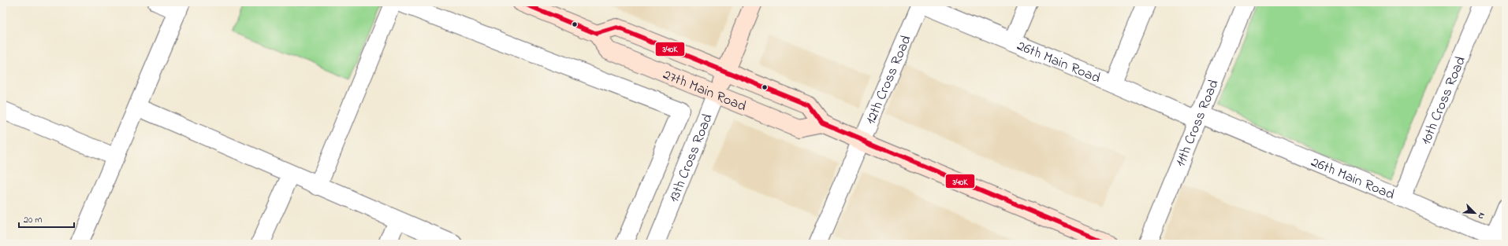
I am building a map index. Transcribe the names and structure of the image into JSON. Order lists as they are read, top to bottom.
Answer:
{
  "streets": {
    "main road": ["27th Main Road", "13th Cross Road"],
    "street": [
      "26th Main Road",
      "12th Cross Road",
      "10th Cross Road",
      "11th Cross Road"
    ]
  },
  "crossings": [
    ["26th Main Road", "12th Cross Road"],
    ["26th Main Road", "10th Cross Road"],
    ["26th Main Road", "11th Cross Road"],
    ["12th Cross Road", "27th Main Road"],
    ["27th Main Road", "13th Cross Road"]
  ],
  "lines": ["transit line 340K"],
  "scale_bar": "20 m",
  "north": "bottom right"
}
